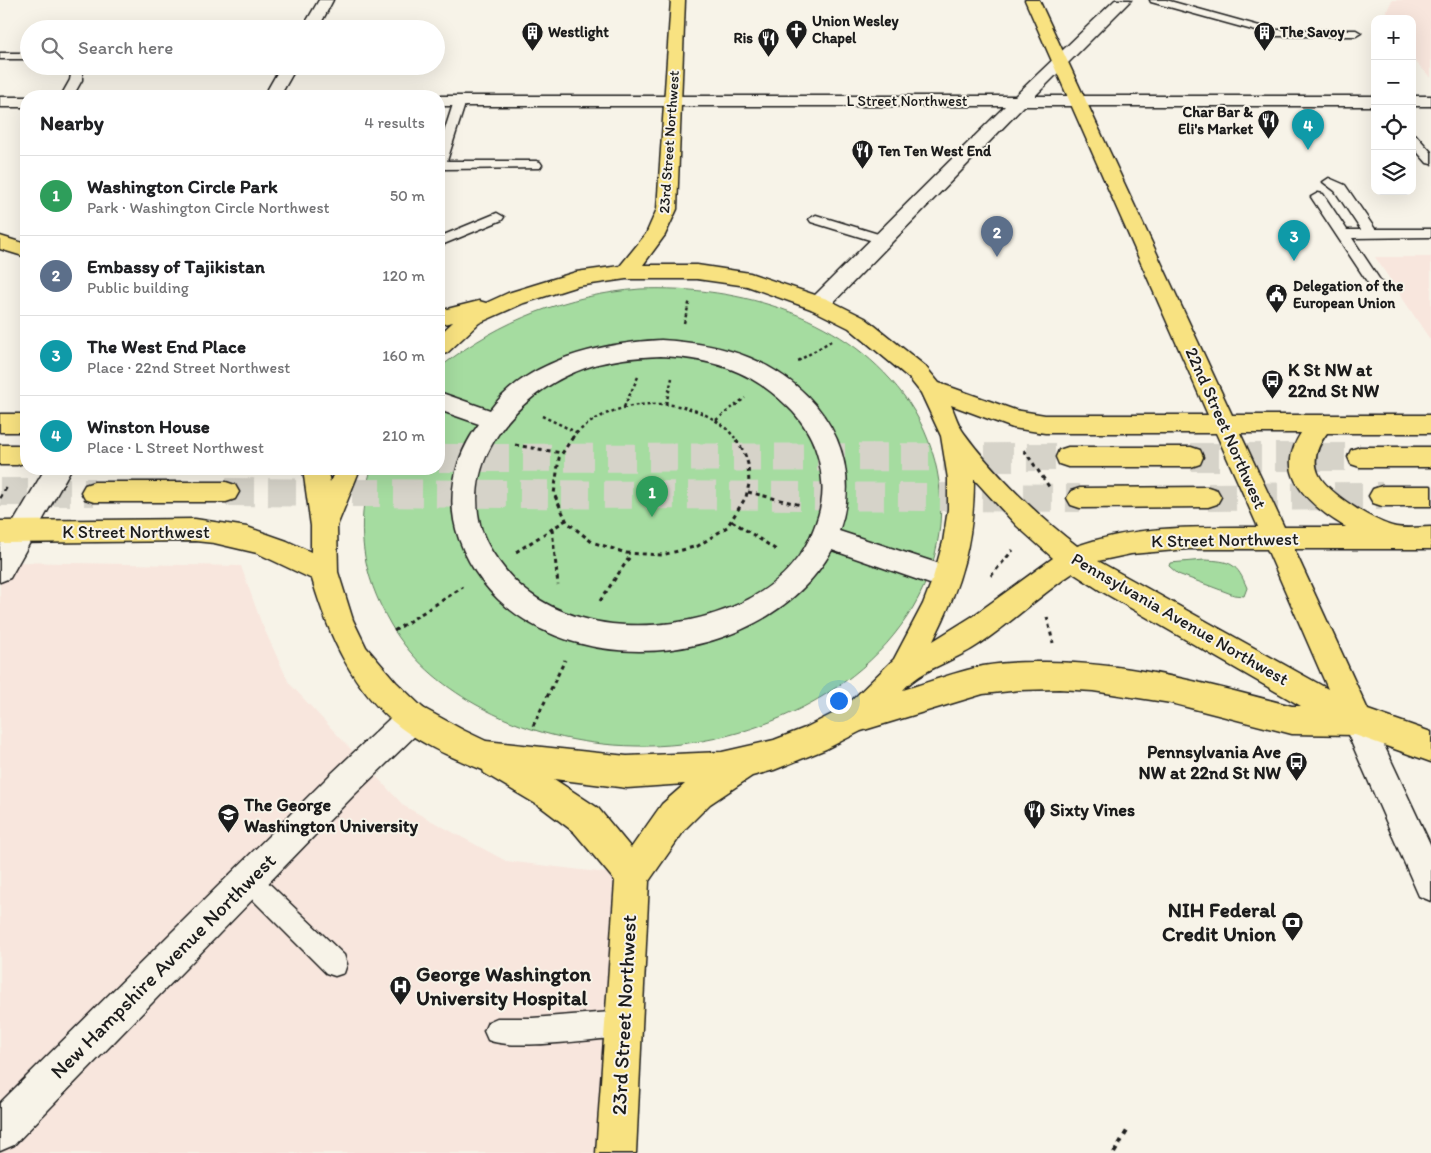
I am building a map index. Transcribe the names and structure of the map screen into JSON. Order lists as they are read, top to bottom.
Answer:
{
  "streets": {
    "main road": [
      "23rd Street Northwest",
      "22nd Street Northwest",
      "K Street Northwest",
      "Pennsylvania Avenue Northwest"
    ],
    "street": ["L Street Northwest", "New Hampshire Avenue Northwest"]
  },
  "crossings": [
    ["L Street Northwest", "23rd Street Northwest"],
    ["L Street Northwest", "22nd Street Northwest"],
    ["22nd Street Northwest", "K Street Northwest"],
    ["22nd Street Northwest", "Pennsylvania Avenue Northwest"],
    ["K Street Northwest", "Pennsylvania Avenue Northwest"]
  ],
  "places": {
    "church": ["Union Wesley Chapel"],
    "building": ["Westlight", "The Savoy"],
    "restaurant": [
      "Ris",
      "Char Bar & Eli's Market",
      "Ten Ten West End",
      "Sixty Vines"
    ],
    "public building": ["Delegation of the European Union"],
    "bus stop": ["K St NW at 22nd St NW", "Pennsylvania Ave NW at 22nd St NW"],
    "school or university": ["The George Washington University"],
    "bank": ["NIH Federal Credit Union"],
    "hospital": ["George Washington University Hospital"]
  },
  "page": {
    "map_buttons": ["+", "−"],
    "search": "Search here",
    "heading": ["Nearby", "4 results"],
    "pins": [
      "4",
      "2",
      "3",
      "1"
    ],
    "list": [
      {
        "mark": "1",
        "name": "Washington Circle Park",
        "note": "Park · Washington Circle Northwest",
        "value": "50 m"
      },
      {
        "mark": "2",
        "name": "Embassy of Tajikistan",
        "note": "Public building",
        "value": "120 m"
      },
      {
        "mark": "3",
        "name": "The West End Place",
        "note": "Place · 22nd Street Northwest",
        "value": "160 m"
      },
      {
        "mark": "4",
        "name": "Winston House",
        "note": "Place · L Street Northwest",
        "value": "210 m"
      }
    ]
  }
}
